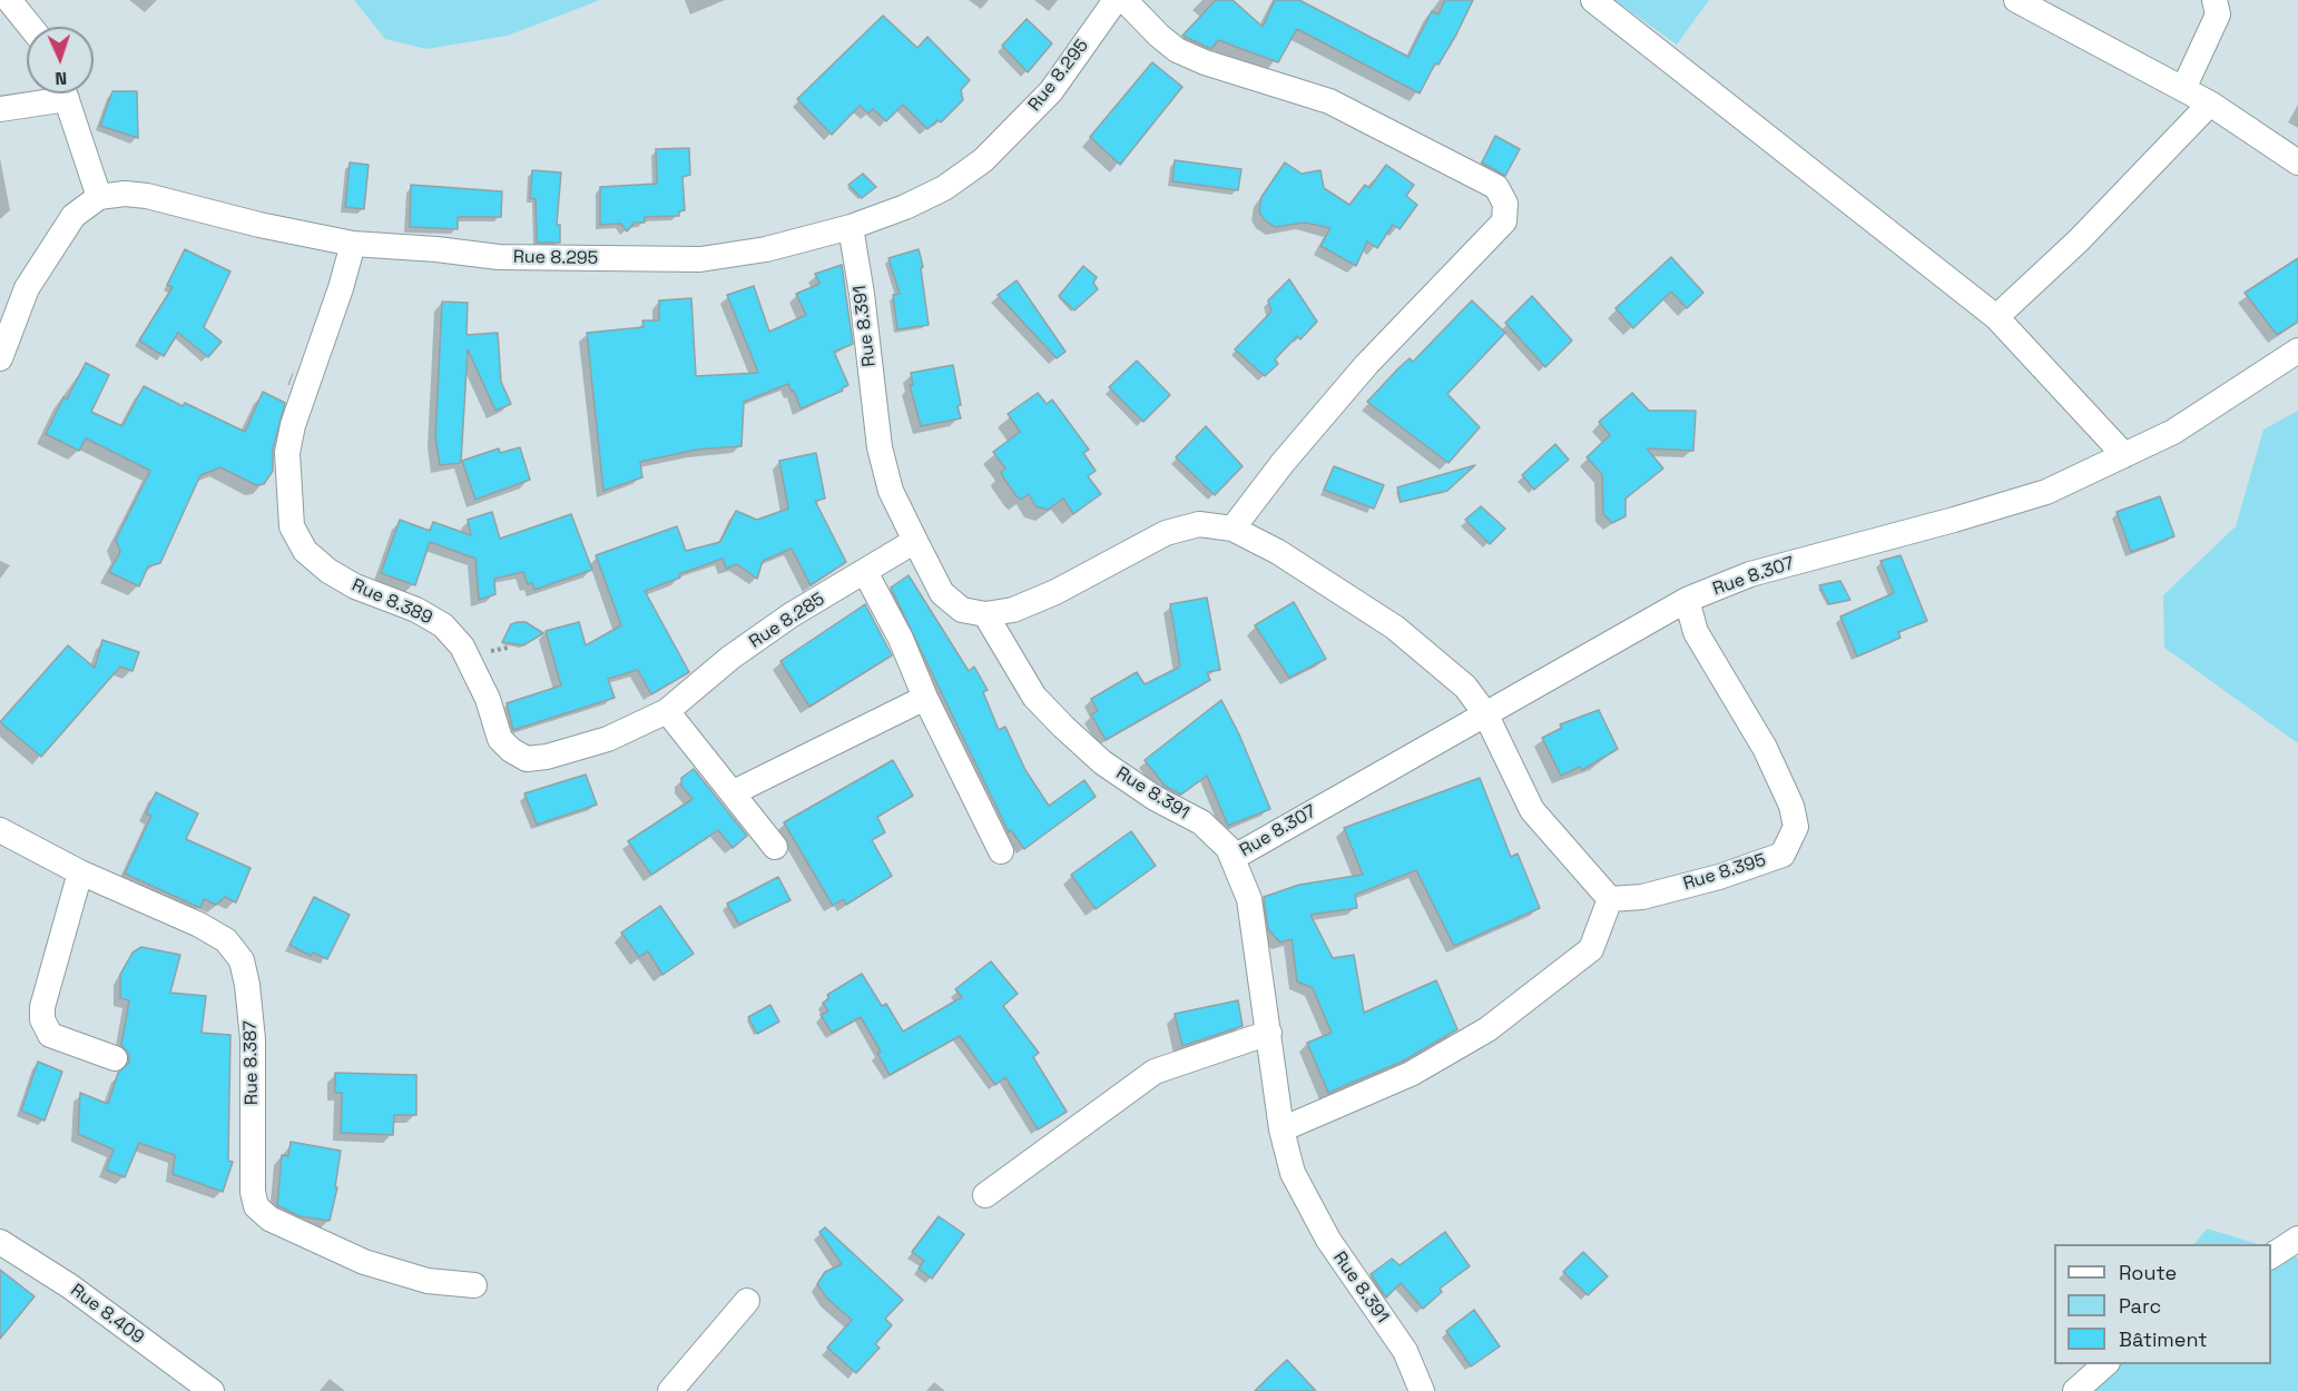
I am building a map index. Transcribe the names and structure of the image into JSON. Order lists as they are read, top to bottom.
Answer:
{
  "streets": {
    "street": [
      "Rue 8.295",
      "Rue 8.391",
      "Rue 8.307",
      "Rue 8.389",
      "Rue 8.285",
      "Rue 8.395",
      "Rue 8.387",
      "Rue 8.409"
    ]
  },
  "crossings": [
    ["Rue 8.295", "Rue 8.391"],
    ["Rue 8.295", "Rue 8.389"],
    ["Rue 8.391", "Rue 8.307"],
    ["Rue 8.391", "Rue 8.285"],
    ["Rue 8.307", "Rue 8.395"],
    ["Rue 8.389", "Rue 8.285"]
  ],
  "legend": ["Route", "Parc", "Bâtiment"],
  "north": "bottom"
}
